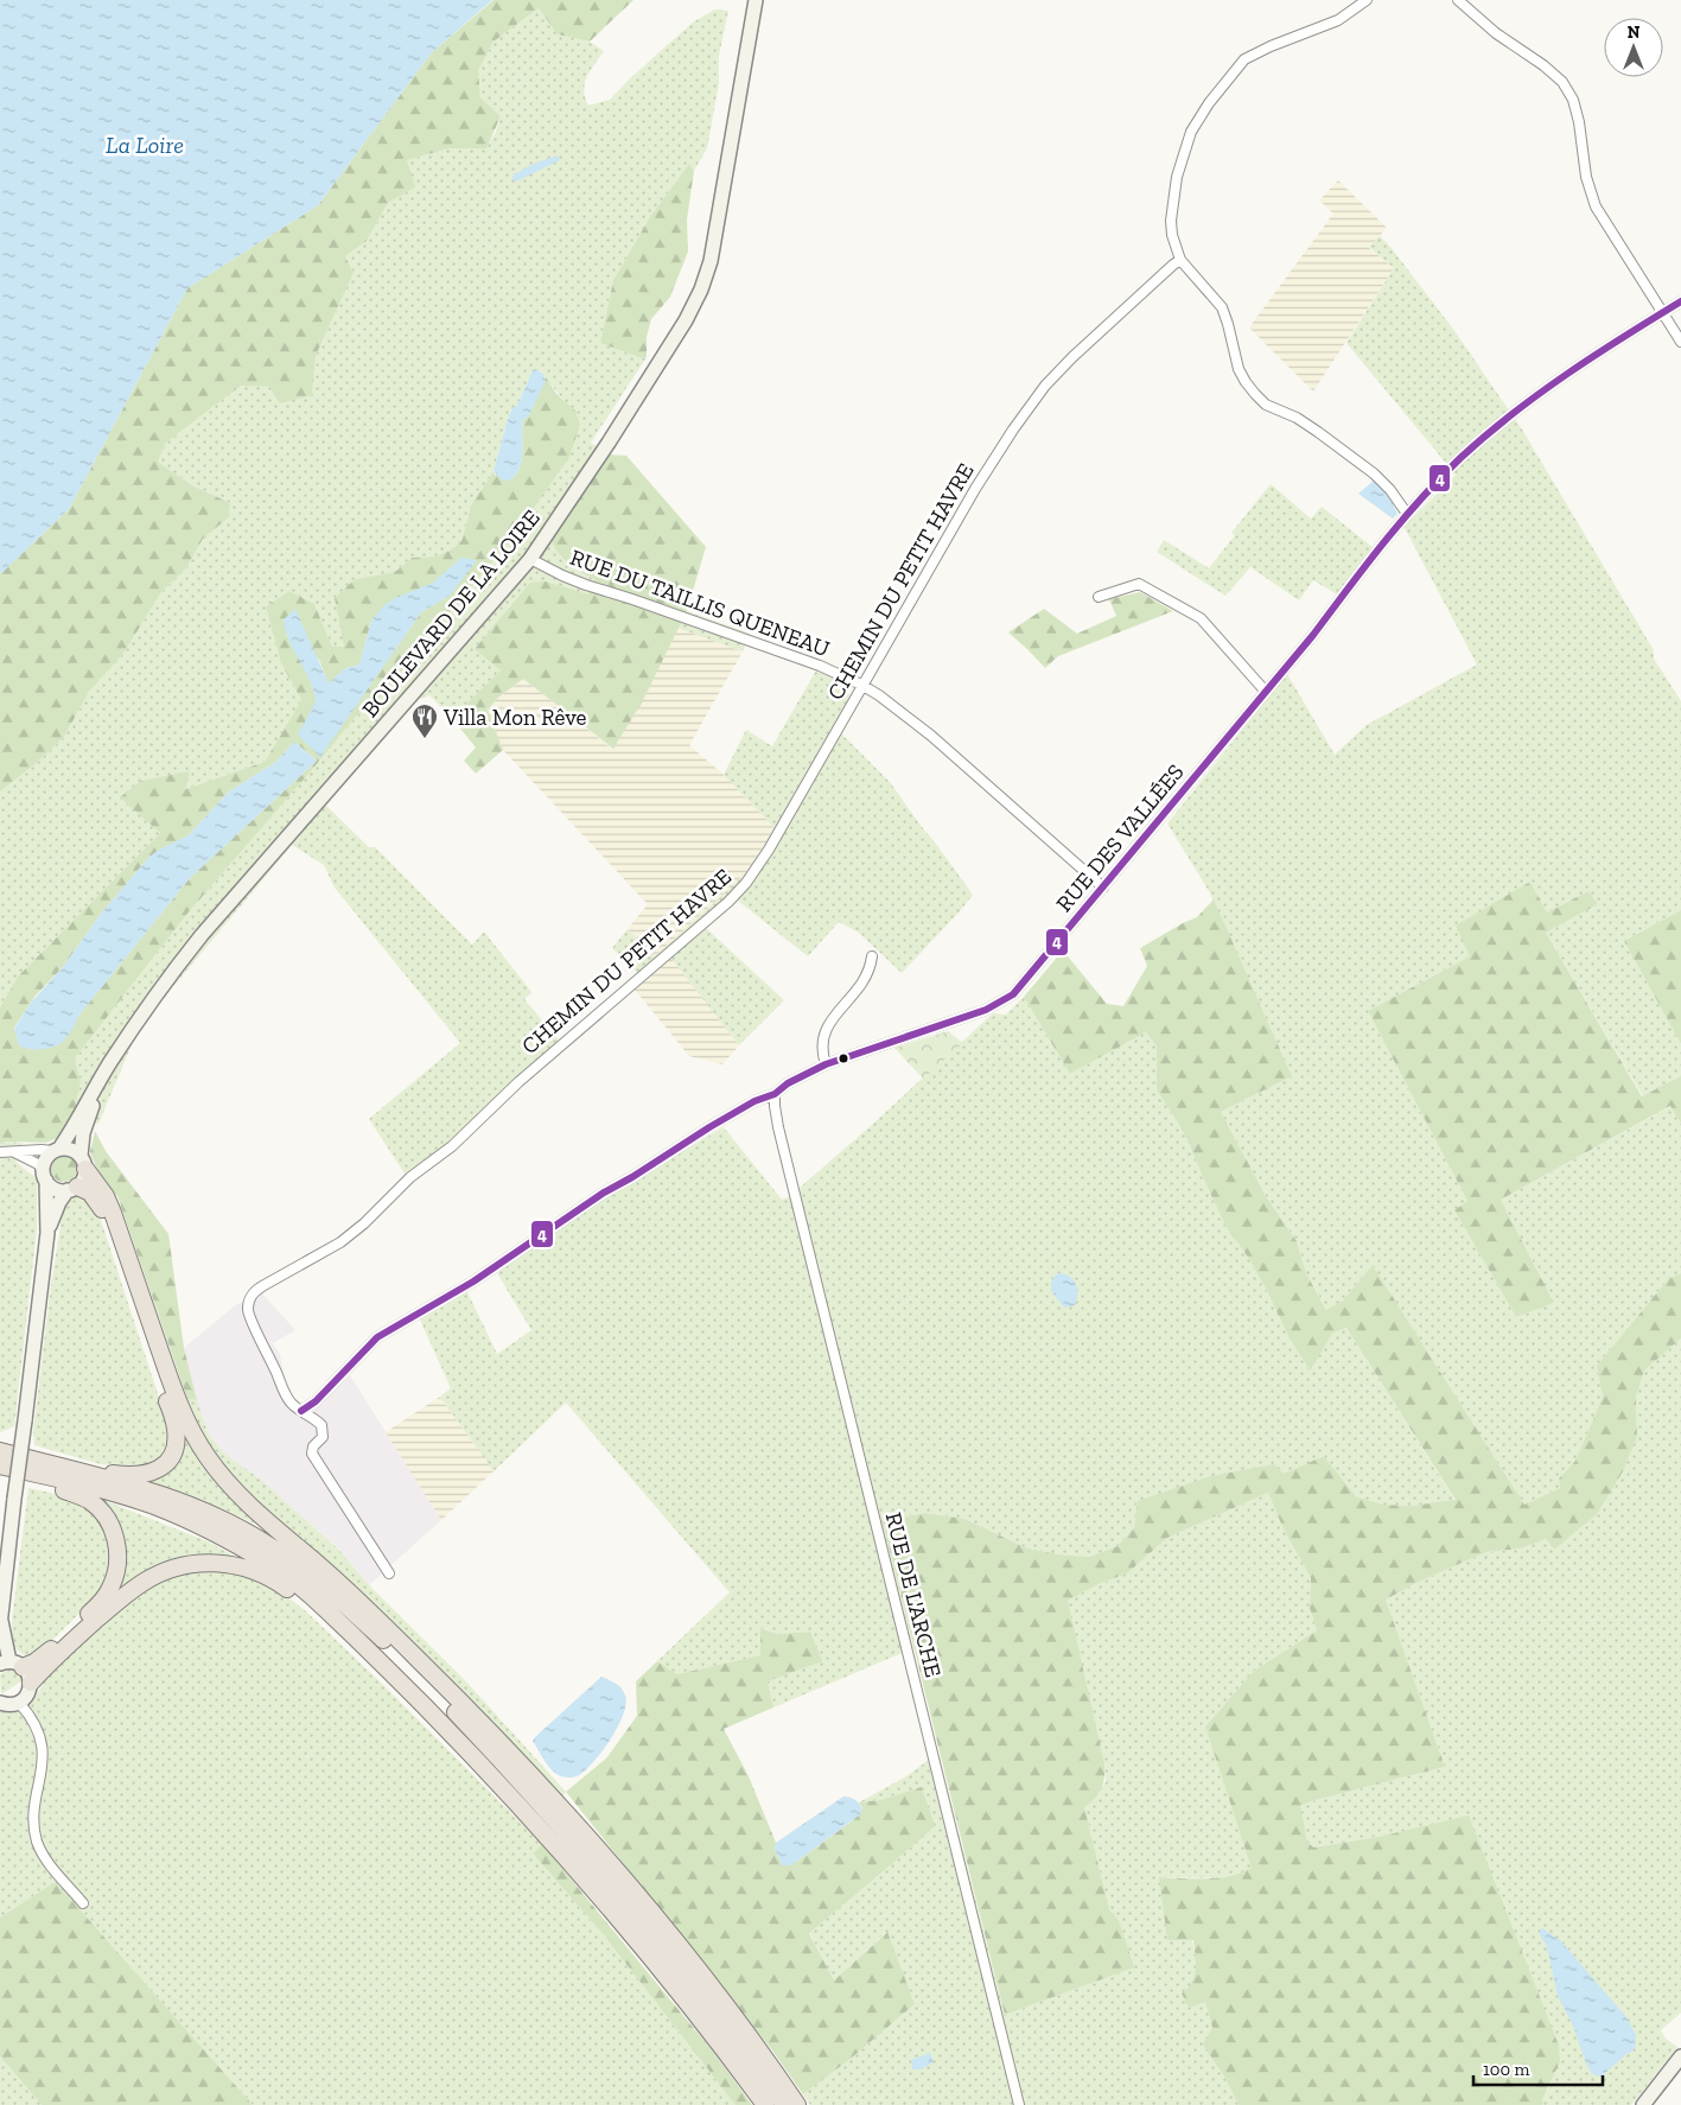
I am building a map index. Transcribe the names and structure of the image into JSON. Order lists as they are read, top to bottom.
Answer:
{
  "streets": {
    "main road": ["BOULEVARD DE LA LOIRE"],
    "street": [
      "CHEMIN DU PETIT HAVRE",
      "RUE DU TAILLIS QUENEAU",
      "RUE DES VALLÉES",
      "RUE DE L'ARCHE"
    ]
  },
  "crossings": [
    ["CHEMIN DU PETIT HAVRE", "RUE DU TAILLIS QUENEAU"],
    ["CHEMIN DU PETIT HAVRE", "RUE DES VALLÉES"],
    ["RUE DU TAILLIS QUENEAU", "BOULEVARD DE LA LOIRE"],
    ["RUE DU TAILLIS QUENEAU", "RUE DES VALLÉES"],
    ["RUE DES VALLÉES", "RUE DE L'ARCHE"]
  ],
  "water": ["La Loire"],
  "places": {
    "restaurant": ["Villa Mon Rêve"]
  },
  "lines": ["transit line 4"],
  "scale_bar": "100 m",
  "north": "top"
}
